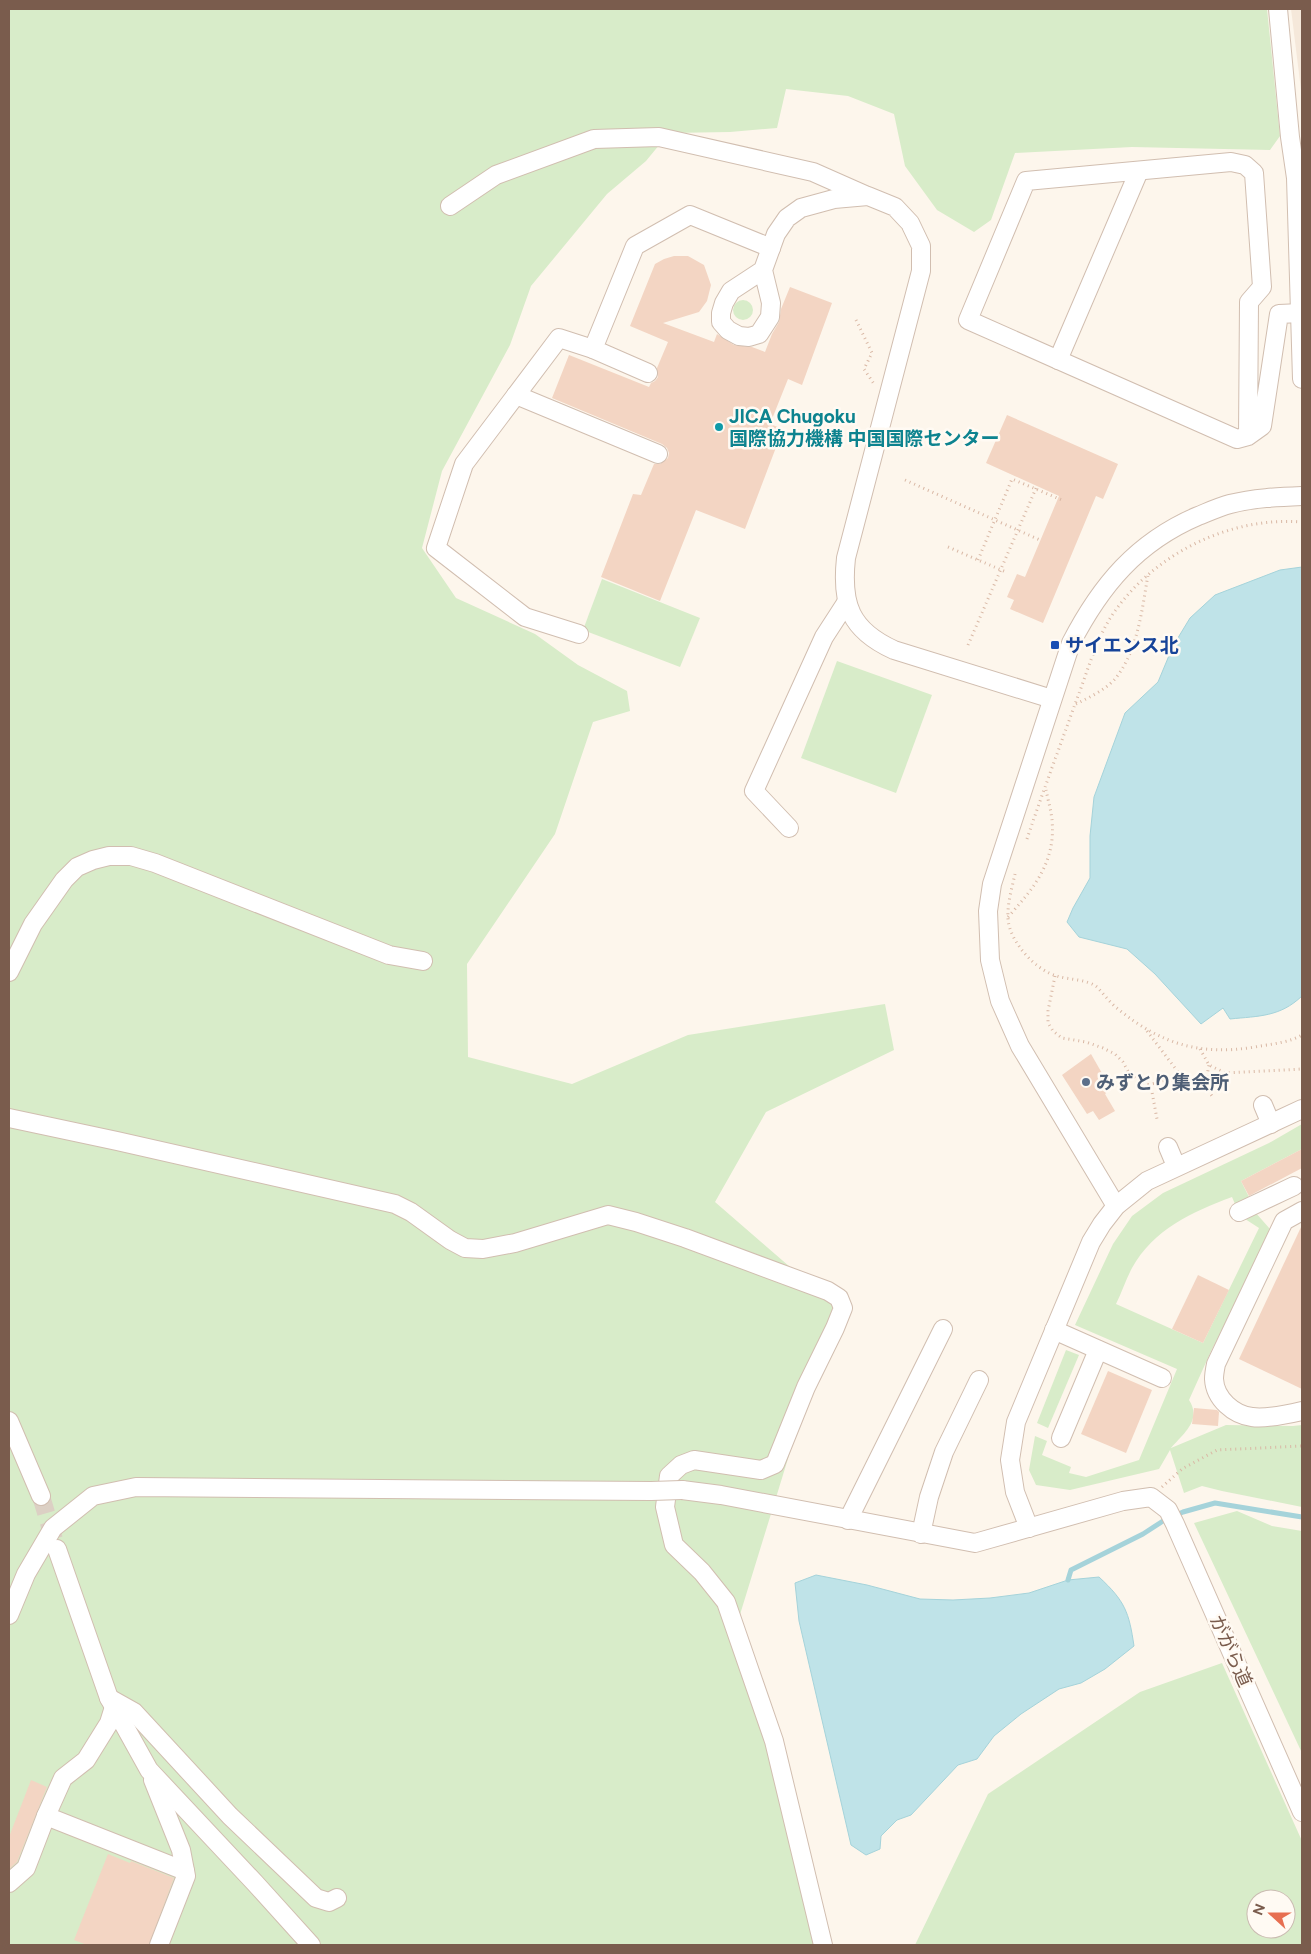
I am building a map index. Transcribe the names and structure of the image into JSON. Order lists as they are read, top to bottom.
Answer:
{
  "streets": {
    "street": ["ががら道"]
  },
  "places": {
    "other": ["JICA Chugoku 国際協力機構 中国国際センター", "みずとり集会所"],
    "transit": ["サイエンス北"]
  },
  "north": "left"
}
